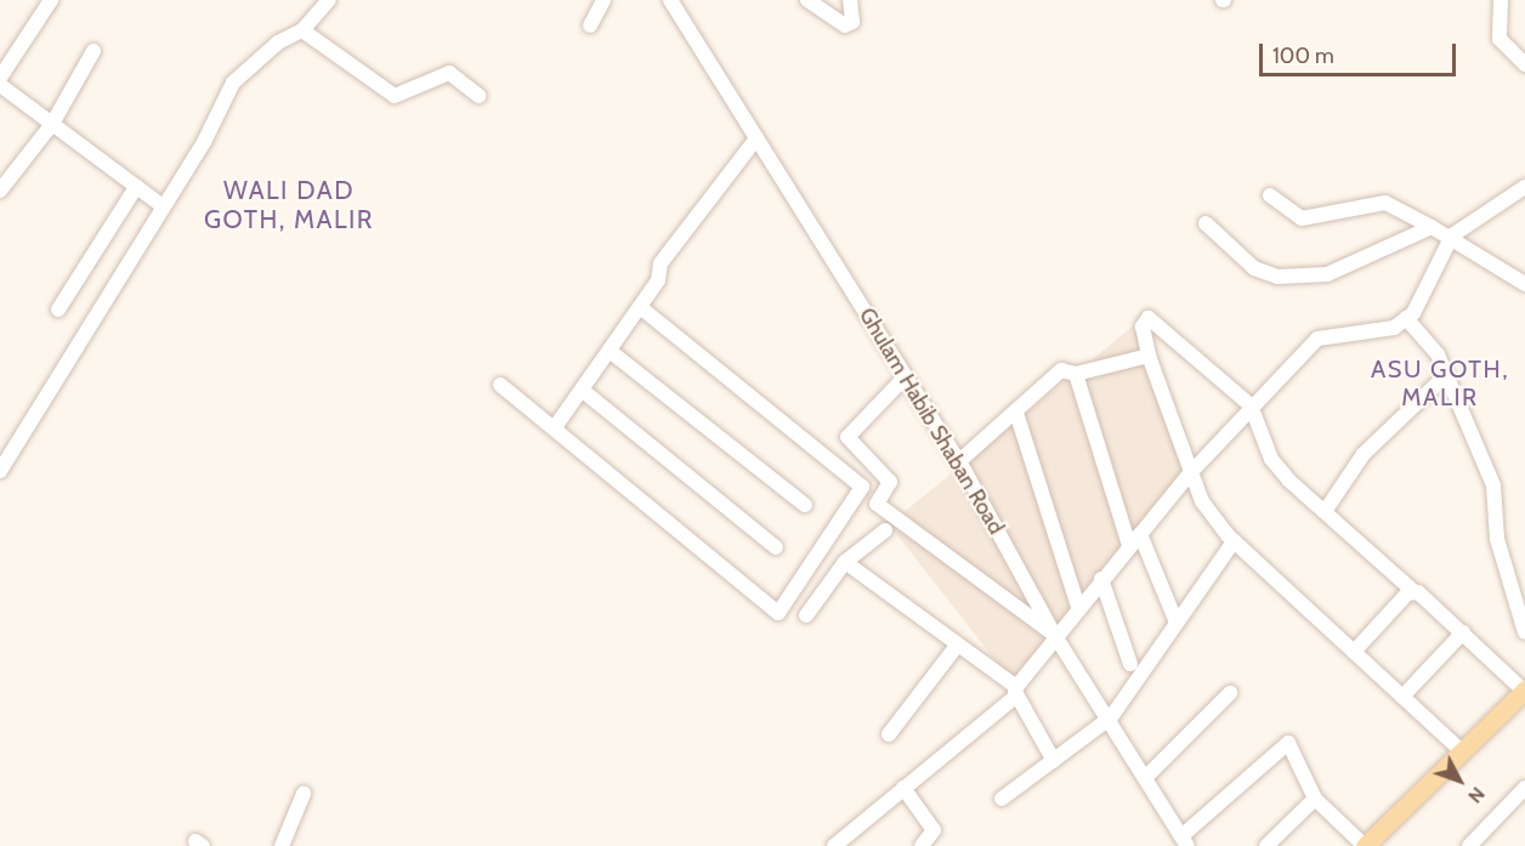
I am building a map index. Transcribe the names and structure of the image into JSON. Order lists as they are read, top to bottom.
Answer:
{
  "streets": {
    "street": ["Ghulam Habib Shaban Road"]
  },
  "districts": ["WALI DAD GOTH, MALIR", "ASU GOTH, MALIR"],
  "scale_bar": "100 m",
  "north": "bottom right"
}
